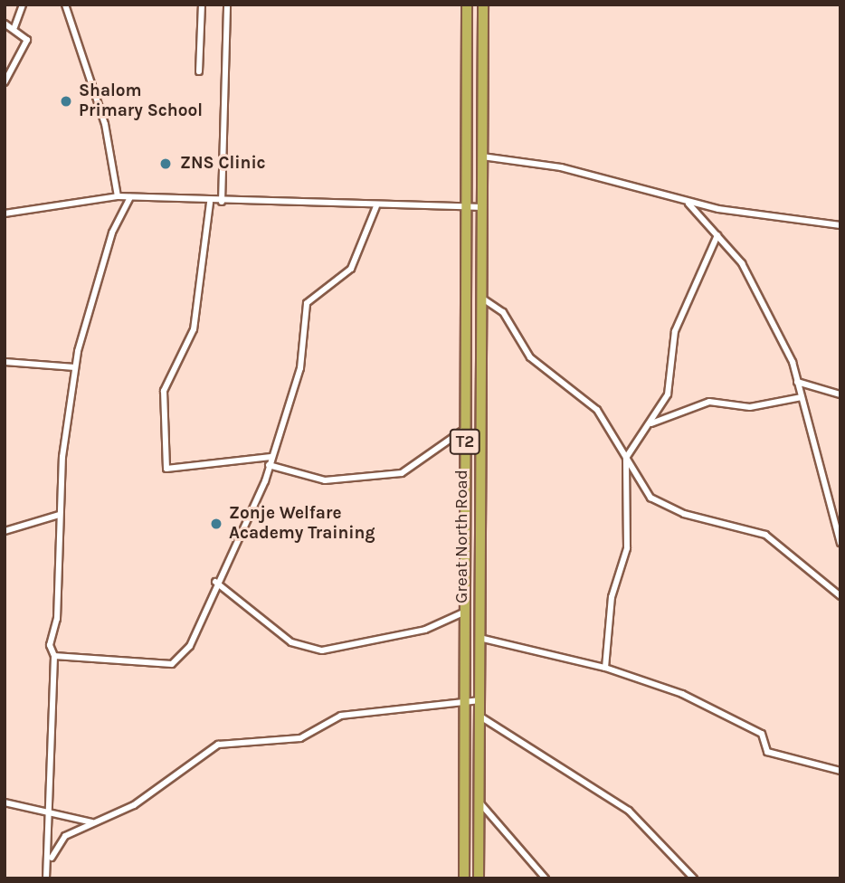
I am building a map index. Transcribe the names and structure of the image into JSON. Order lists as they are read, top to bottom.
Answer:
{
  "streets": {
    "highway": ["T2", "Great North Road"]
  },
  "places": ["Shalom Primary School", "ZNS Clinic", "Zonje Welfare Academy Training"]
}
